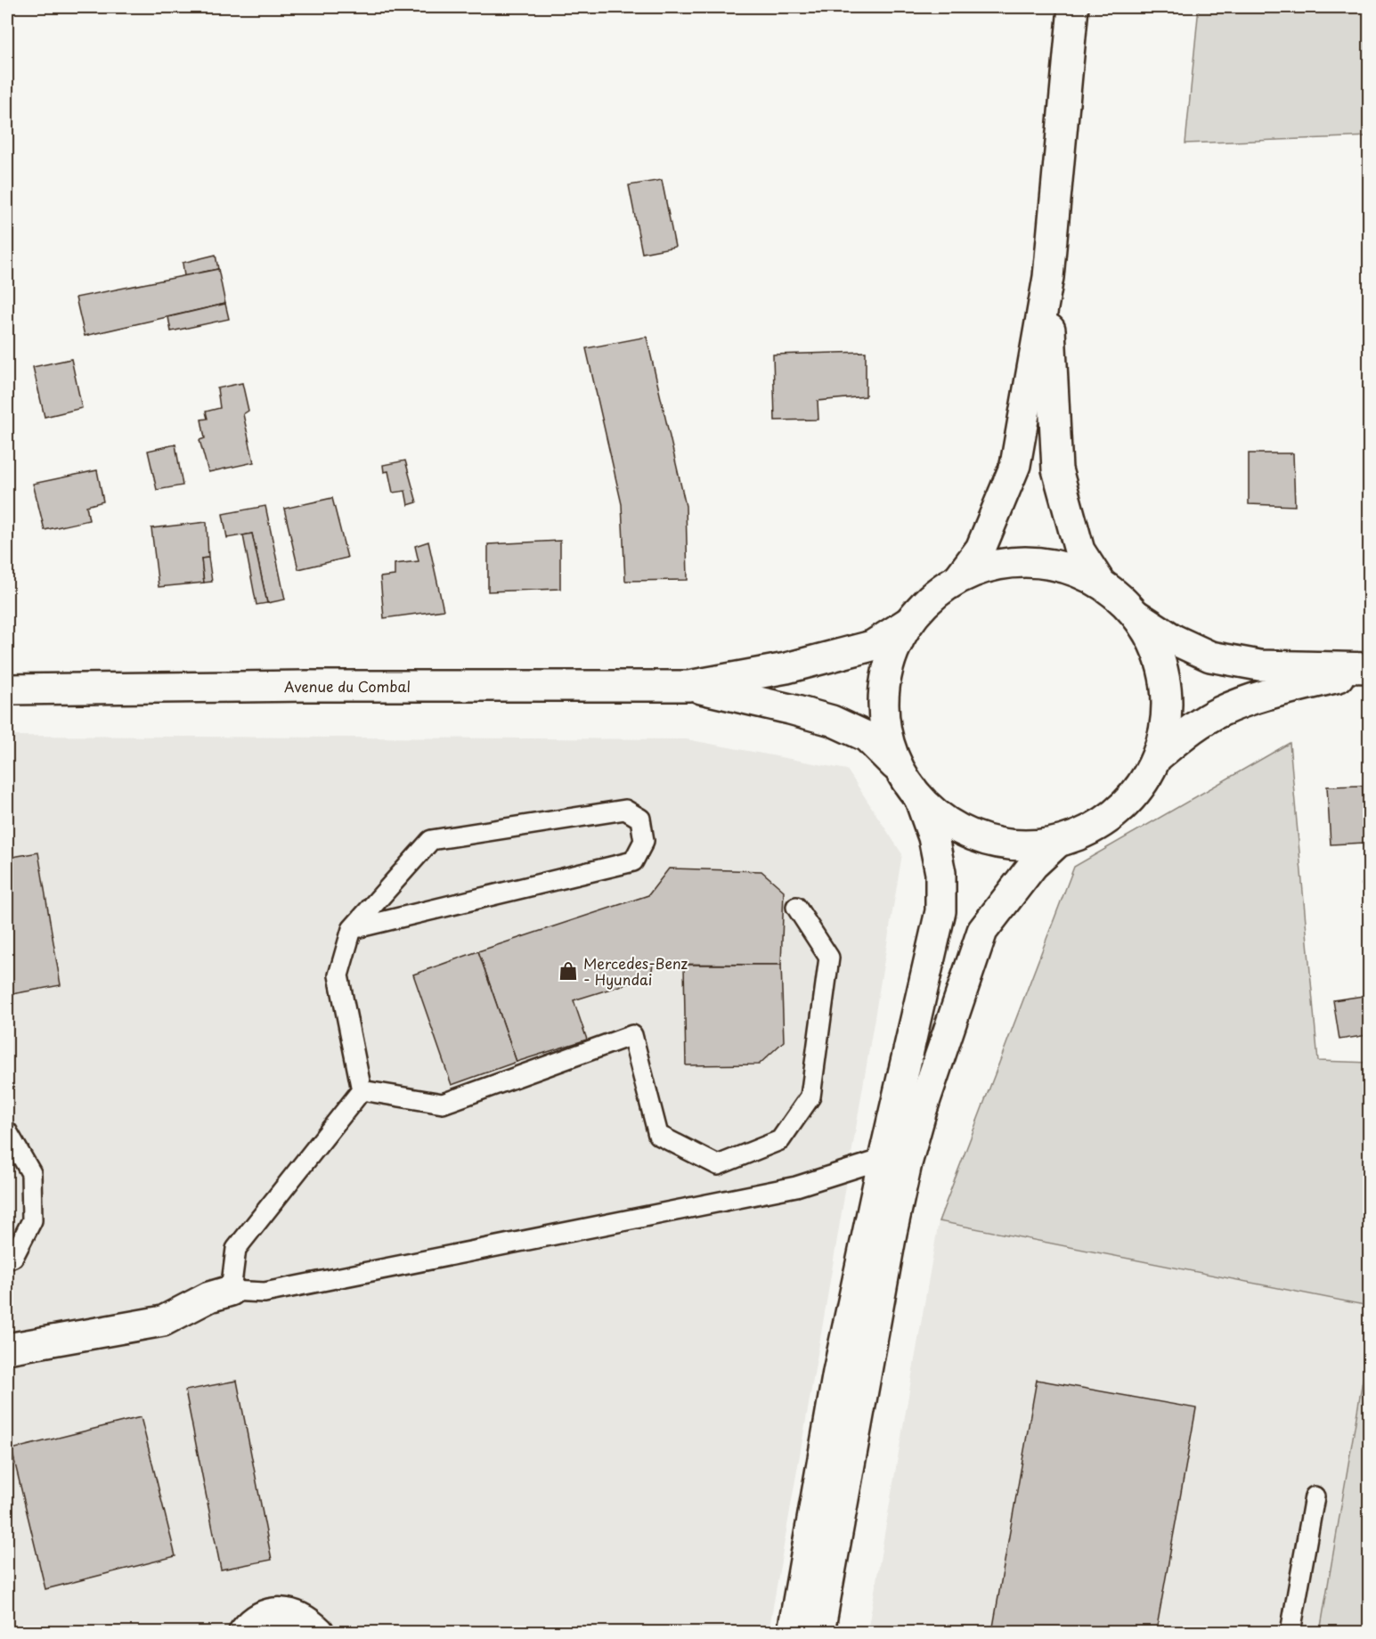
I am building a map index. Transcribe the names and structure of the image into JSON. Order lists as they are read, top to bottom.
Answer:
{
  "streets": {
    "main road": ["Avenue du Combal"]
  },
  "places": {
    "shop": ["Mercedes-Benz - Hyundai"]
  }
}
